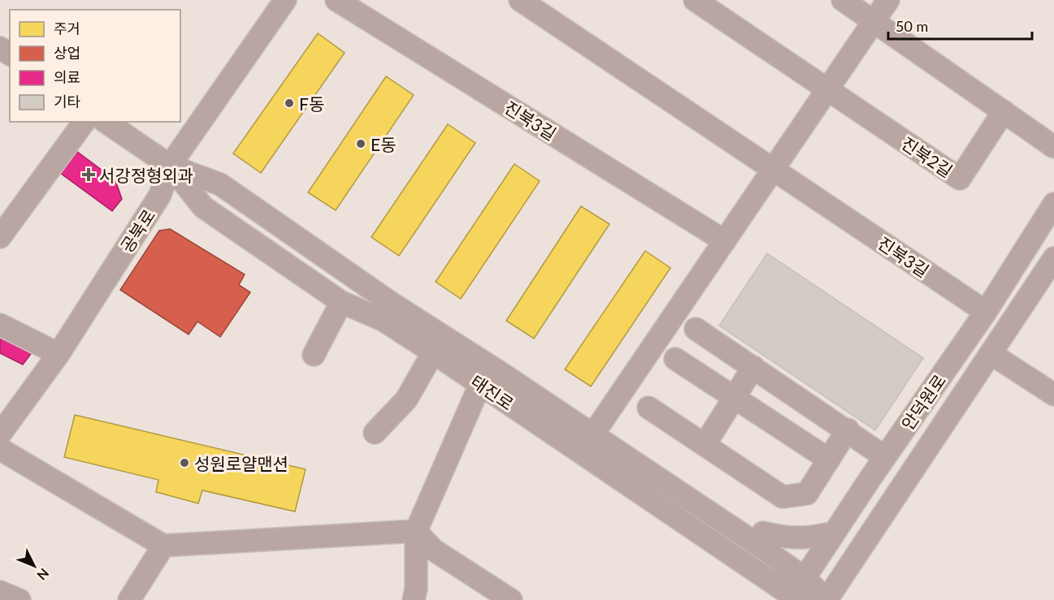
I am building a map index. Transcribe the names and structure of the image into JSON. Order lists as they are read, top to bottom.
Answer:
{
  "streets": {
    "street": [
      "진북3길",
      "진북2길",
      "공북로",
      "태진로",
      "안덕원로"
    ]
  },
  "crossings": [
    ["진북3길", "안덕원로"],
    ["공북로", "태진로"],
    ["태진로", "안덕원로"]
  ],
  "places": {
    "other": ["F동", "E동", "성원로얄맨션"],
    "health": ["서강정형외과"]
  },
  "legend": [
    "주거",
    "상업",
    "의료",
    "기타"
  ],
  "scale_bar": "50 m",
  "north": "bottom right"
}
